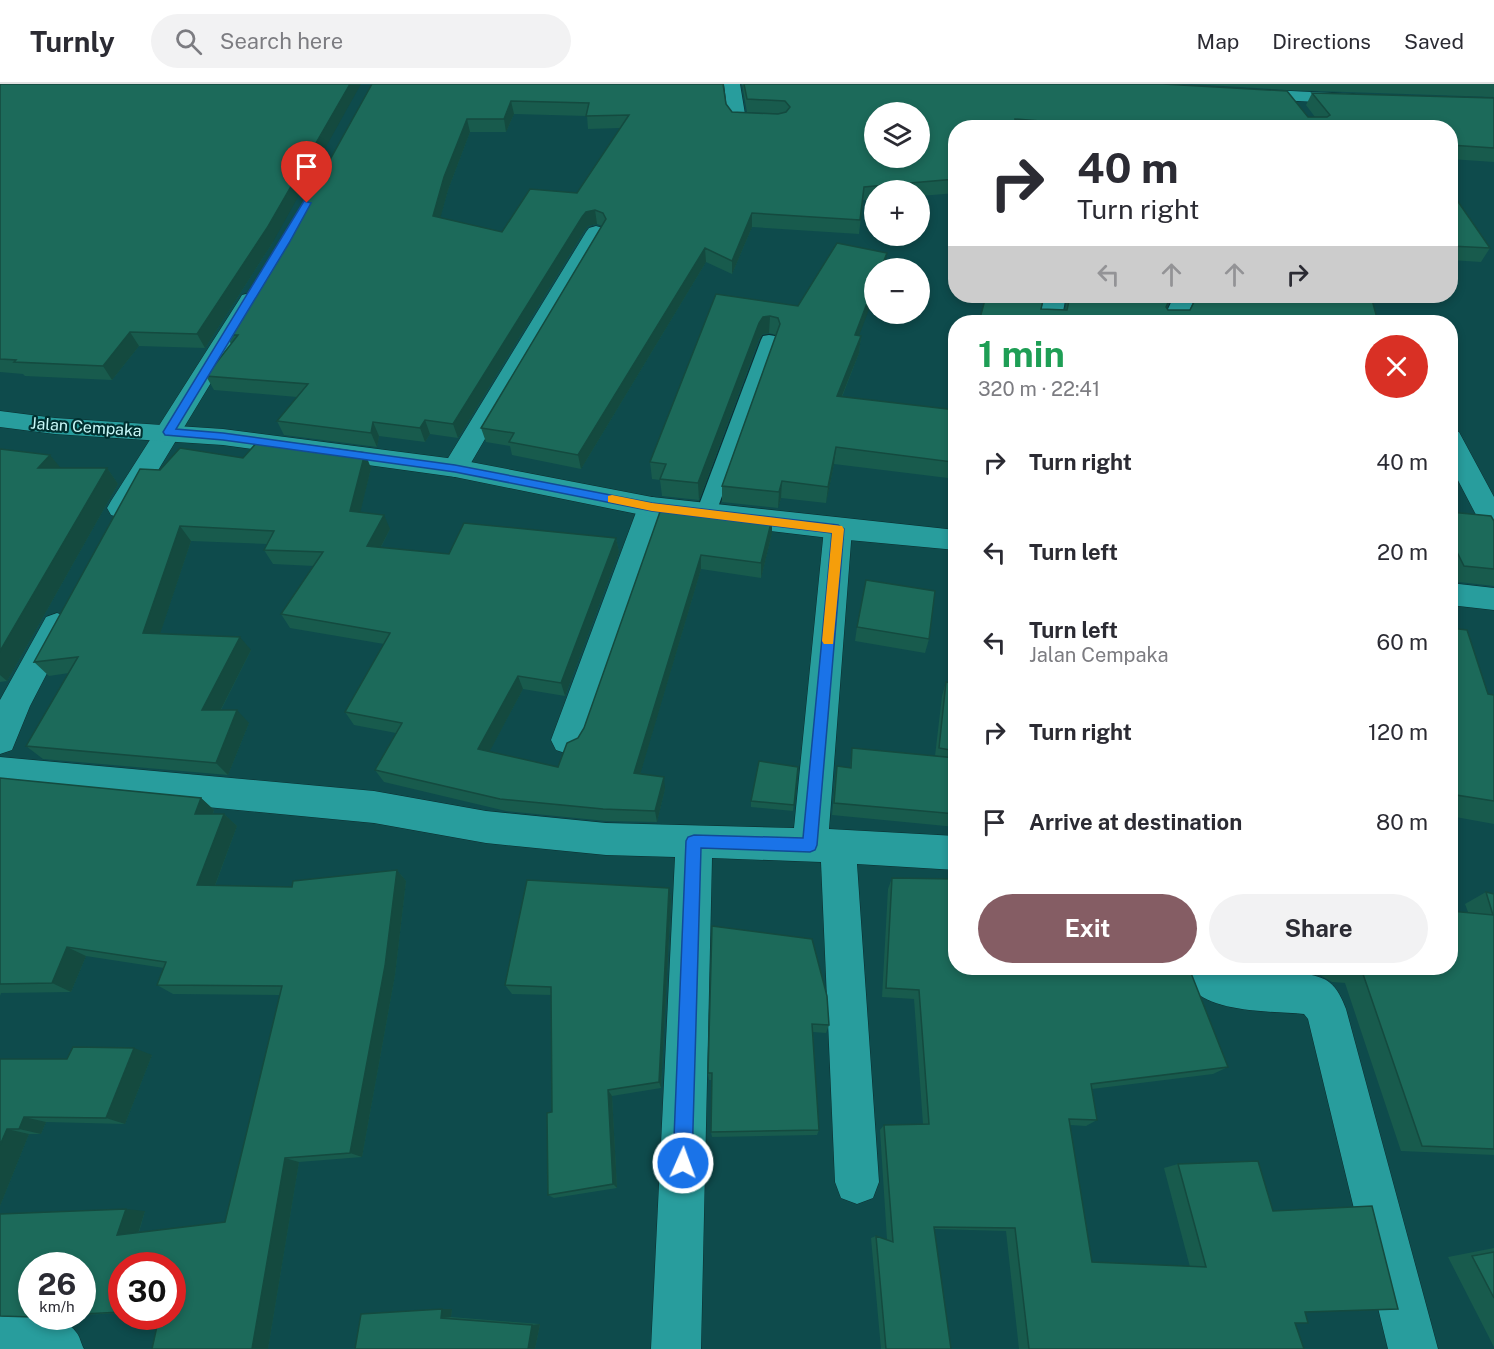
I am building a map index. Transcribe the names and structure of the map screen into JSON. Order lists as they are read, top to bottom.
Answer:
{
  "streets": {
    "street": ["Jalan Cempaka"]
  },
  "page": {
    "header": "Turnly",
    "search": "Search here",
    "nav": ["Map", "Directions", "Saved"],
    "map_buttons": ["+", "−"],
    "turn": ["40 m", "Turn right"],
    "heading": ["1 min", "320 m · 22:41"],
    "list": [
      {
        "name": "Turn right",
        "value": "40 m"
      },
      {
        "name": "Turn left",
        "value": "20 m"
      },
      {
        "name": "Turn left",
        "note": "Jalan Cempaka",
        "value": "60 m"
      },
      {
        "name": "Turn right",
        "value": "120 m"
      },
      {
        "name": "Arrive at destination",
        "value": "80 m"
      }
    ],
    "buttons": ["Exit", "Share"],
    "speed": "26 km/h",
    "limit": "30"
  }
}
